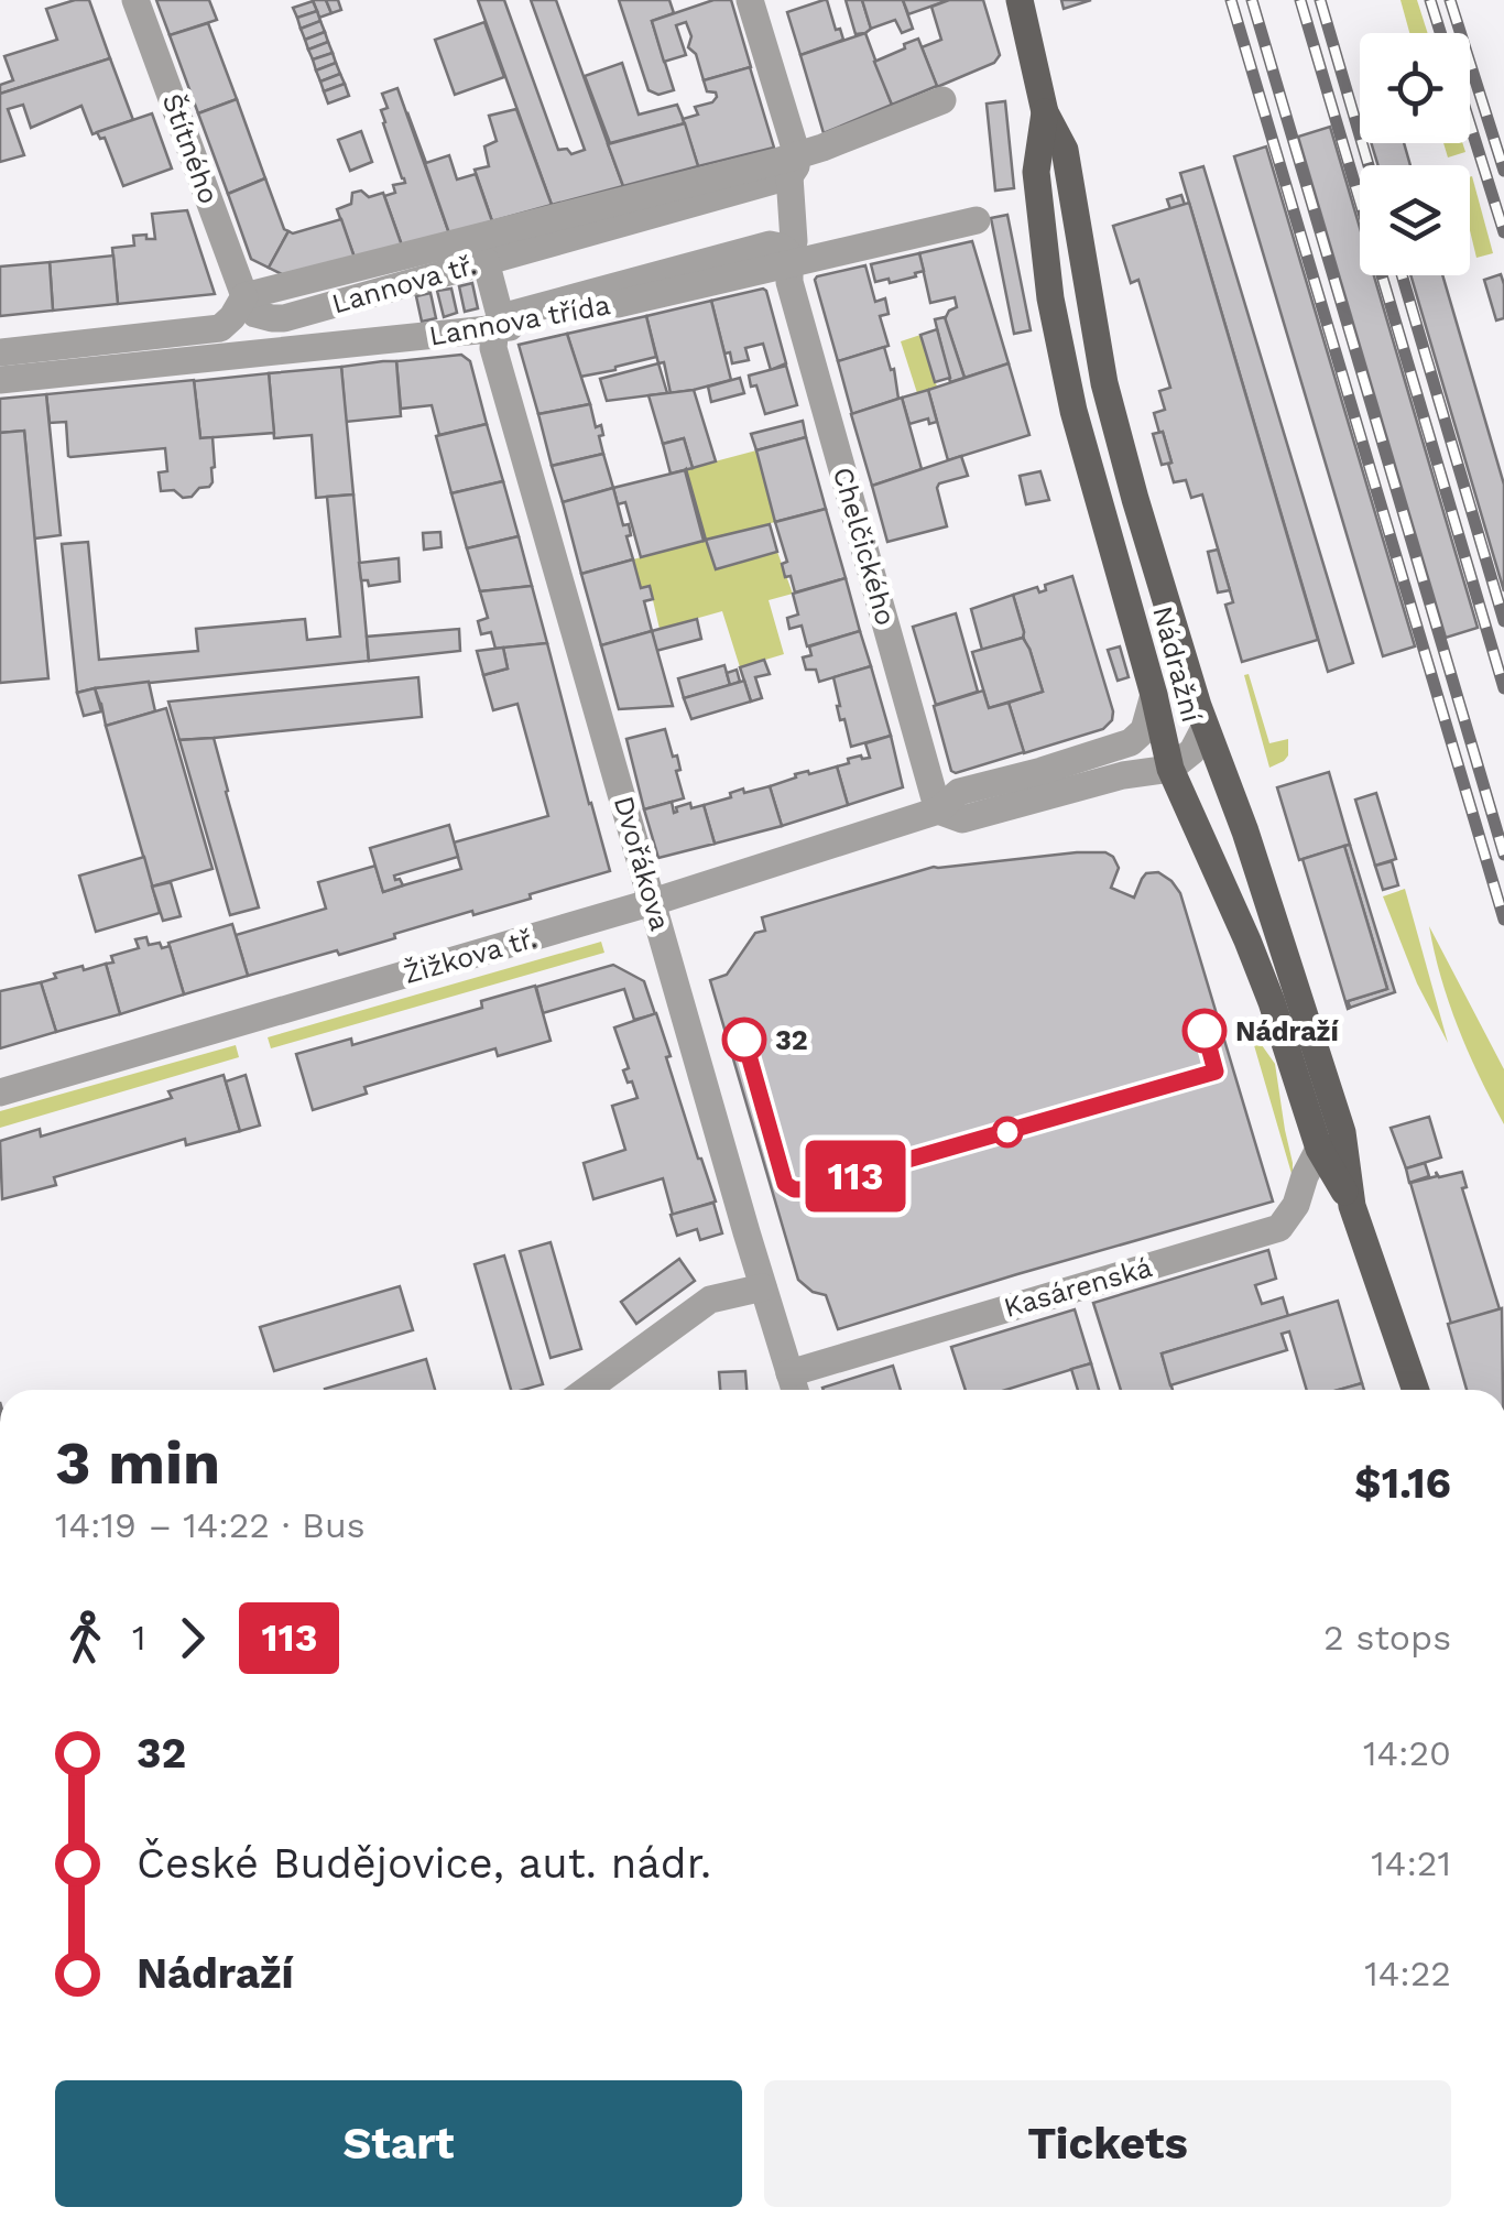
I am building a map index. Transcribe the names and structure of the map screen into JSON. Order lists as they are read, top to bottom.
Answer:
{
  "streets": {
    "main road": ["Nádražní"],
    "street": [
      "Štítného",
      "Lannova tř.",
      "Lannova třída",
      "Chelčického",
      "Dvořákova",
      "Žižkova tř.",
      "Kasárenská"
    ]
  },
  "crossings": [
    ["Štítného", "Lannova tř."],
    ["Lannova tř.", "Lannova třída"],
    ["Lannova třída", "Chelčického"],
    ["Lannova třída", "Dvořákova"],
    ["Chelčického", "Žižkova tř."],
    ["Nádražní", "Žižkova tř."],
    ["Nádražní", "Kasárenská"],
    ["Dvořákova", "Žižkova tř."],
    ["Dvořákova", "Kasárenská"]
  ],
  "places": ["Nádraží", "32"],
  "lines": ["bus line 113"],
  "page": {
    "on_map": "113",
    "heading": ["3 min", "14:19 – 14:22 · Bus", "$1.16"],
    "legs": ["1", "113", "2 stops"],
    "list": [
      {
        "name": "32",
        "value": "14:20"
      },
      {
        "name": "České Budějovice, aut. nádr.",
        "value": "14:21"
      },
      {
        "name": "Nádraží",
        "value": "14:22"
      }
    ],
    "buttons": ["Start", "Tickets"]
  }
}
